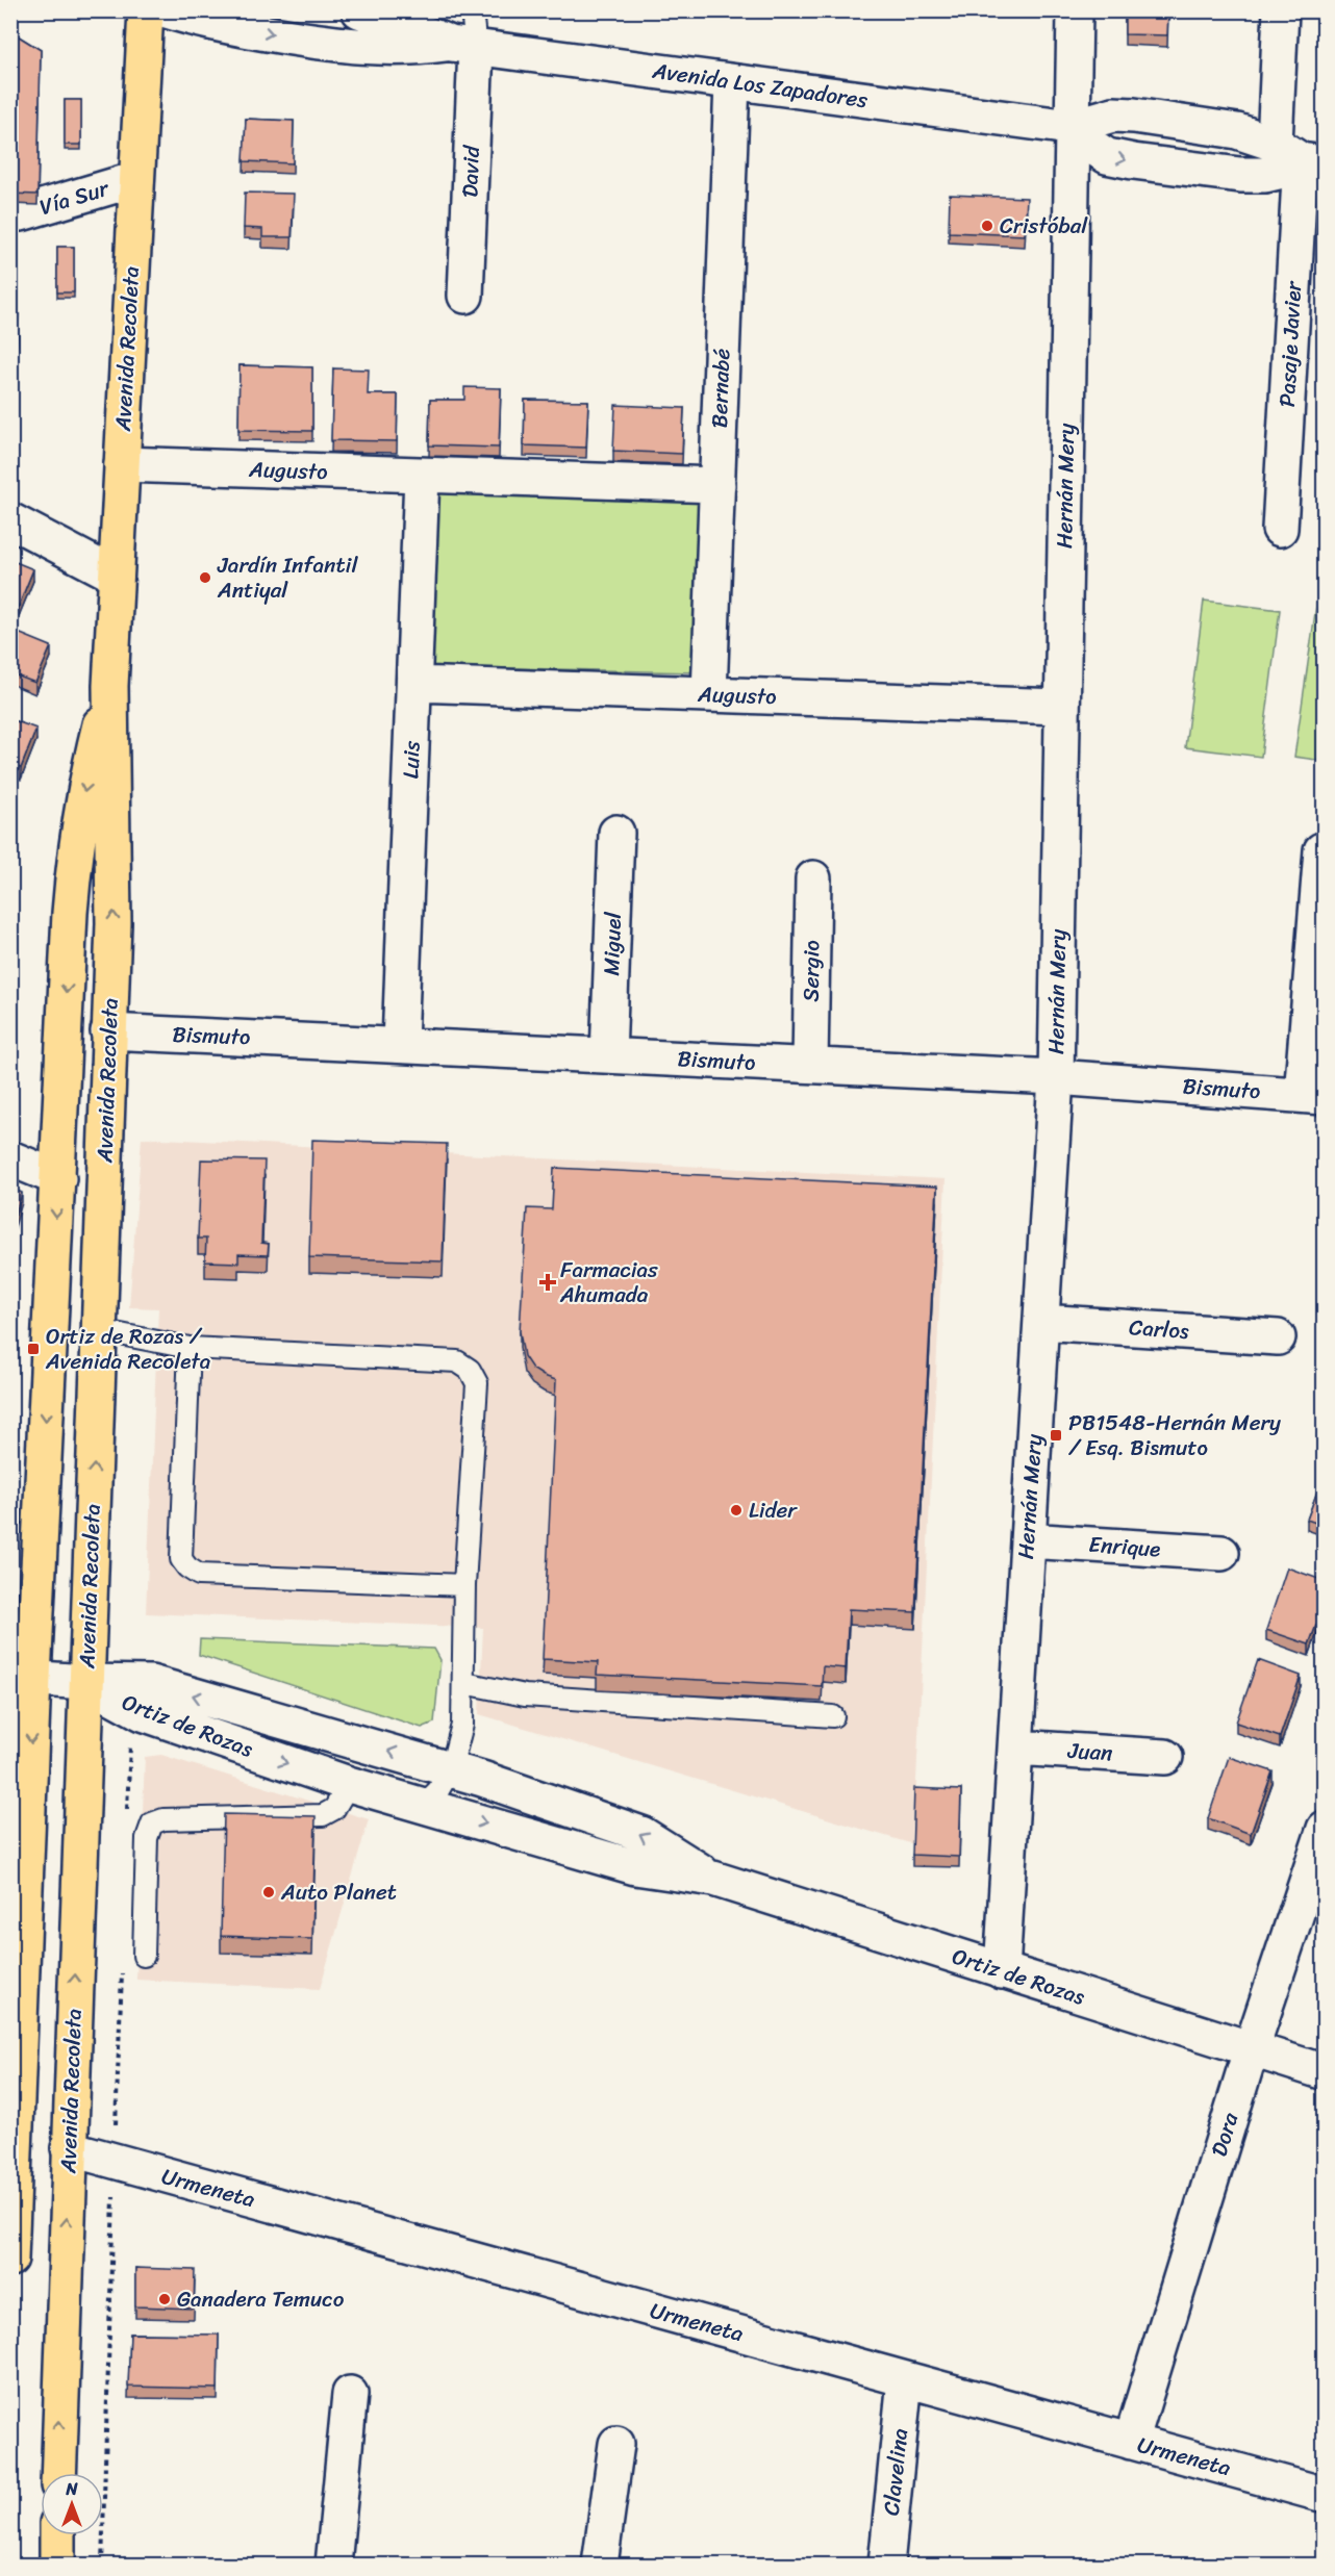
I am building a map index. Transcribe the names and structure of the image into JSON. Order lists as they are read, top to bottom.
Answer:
{
  "streets": {
    "main road": ["Avenida Recoleta"],
    "street": [
      "Avenida Los Zapadores",
      "David",
      "Vía Sur",
      "Pasaje Javier",
      "Bernabé",
      "Augusto",
      "Hernán Mery",
      "Luis",
      "Miguel",
      "Sergio",
      "Bismuto",
      "Carlos",
      "Enrique",
      "Ortiz de Rozas",
      "Juan",
      "Dora",
      "Urmeneta",
      "Clavelina"
    ]
  },
  "crossings": [
    ["Avenida Los Zapadores", "David"],
    ["Avenida Los Zapadores", "Pasaje Javier"],
    ["Avenida Los Zapadores", "Bernabé"],
    ["Avenida Los Zapadores", "Hernán Mery"],
    ["Vía Sur", "Avenida Recoleta"],
    ["Avenida Recoleta", "Augusto"],
    ["Avenida Recoleta", "Bismuto"],
    ["Avenida Recoleta", "Ortiz de Rozas"],
    ["Avenida Recoleta", "Urmeneta"],
    ["Bernabé", "Augusto"],
    ["Augusto", "Hernán Mery"],
    ["Augusto", "Luis"],
    ["Hernán Mery", "Bismuto"],
    ["Hernán Mery", "Carlos"],
    ["Hernán Mery", "Enrique"],
    ["Hernán Mery", "Ortiz de Rozas"],
    ["Hernán Mery", "Juan"],
    ["Luis", "Bismuto"],
    ["Miguel", "Bismuto"],
    ["Sergio", "Bismuto"],
    ["Ortiz de Rozas", "Dora"],
    ["Dora", "Urmeneta"],
    ["Urmeneta", "Clavelina"]
  ],
  "places": {
    "other": [
      "Cristóbal",
      "Jardín Infantil Antiyal",
      "Lider",
      "Auto Planet",
      "Ganadera Temuco"
    ],
    "health": ["Farmacias Ahumada"],
    "transit": ["Ortiz de Rozas / Avenida Recoleta", "PB1548-Hernán Mery / Esq. Bismuto"]
  },
  "north": "top"
}
